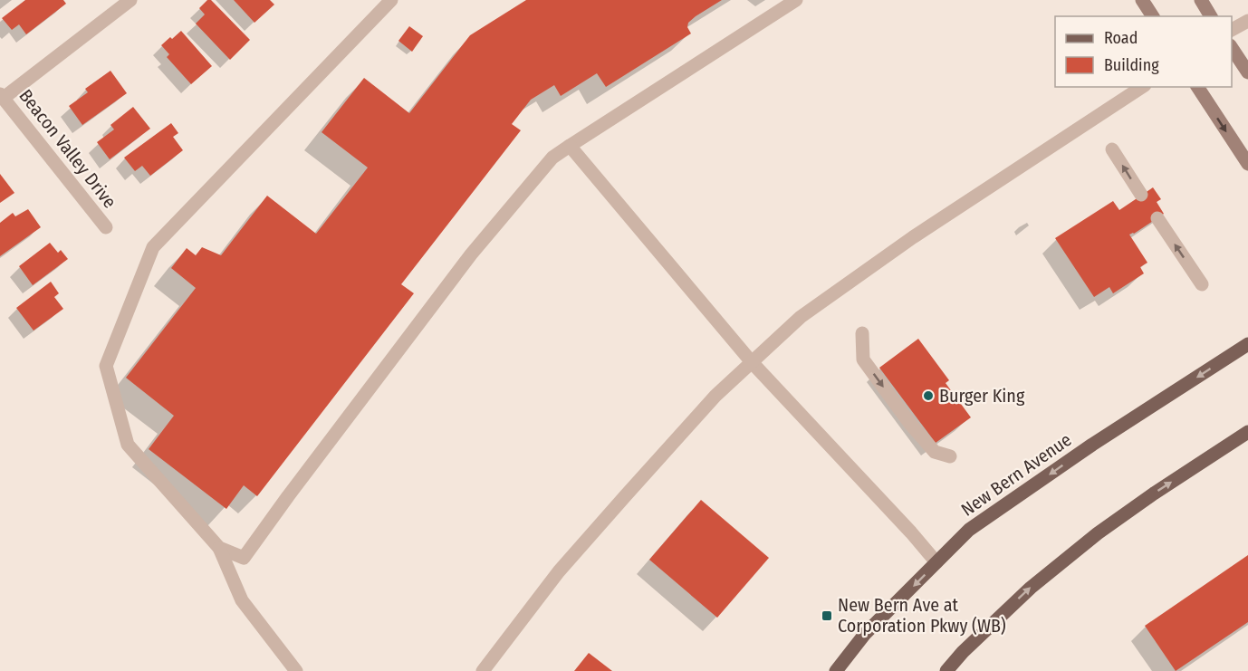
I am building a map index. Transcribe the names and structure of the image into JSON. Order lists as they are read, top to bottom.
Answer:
{
  "streets": {
    "main road": ["New Bern Avenue"],
    "street": ["Beacon Valley Drive"]
  },
  "places": {
    "other": ["Burger King"],
    "transit": ["New Bern Ave at Corporation Pkwy (WB)"]
  },
  "legend": ["Road", "Building"]
}
